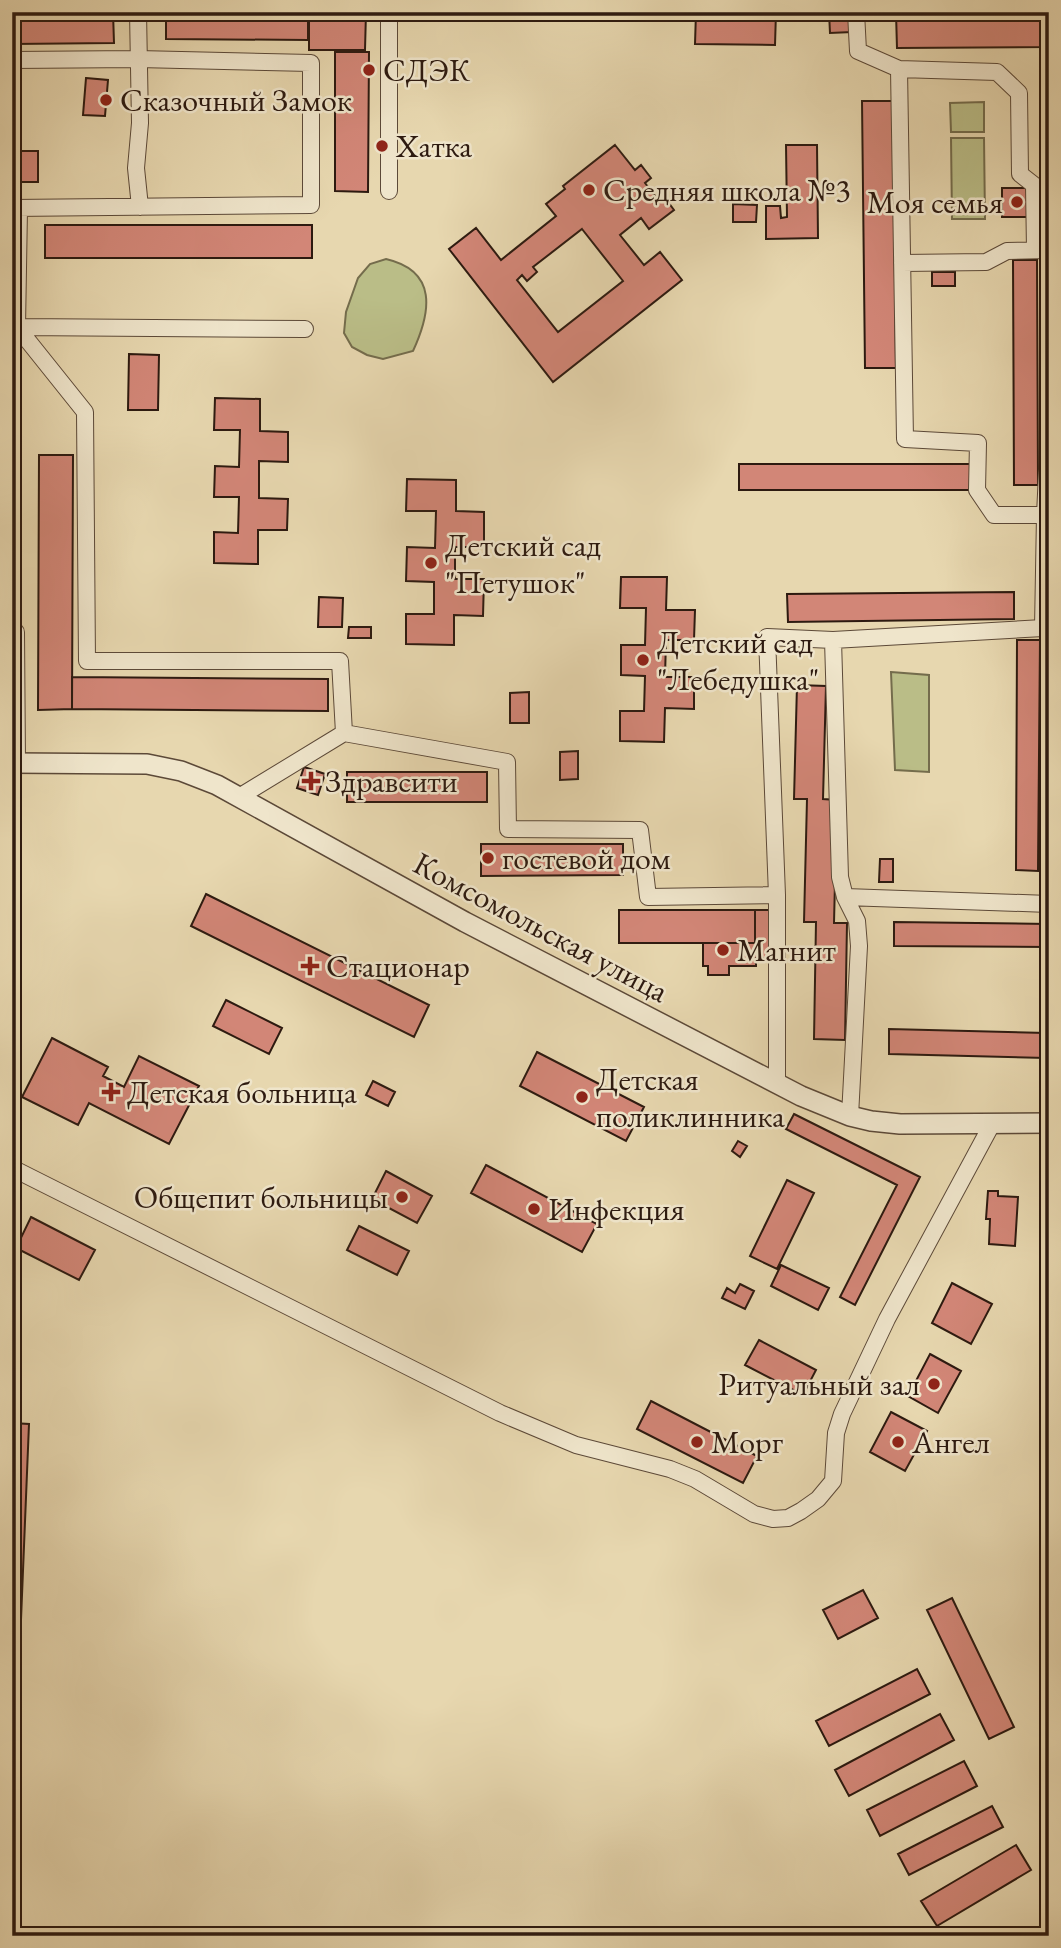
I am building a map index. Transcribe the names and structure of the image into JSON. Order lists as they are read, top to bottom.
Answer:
{
  "streets": {
    "street": ["Комсомольская улица"]
  },
  "places": {
    "other": [
      "СДЭК",
      "Сказочный Замок",
      "Хатка",
      "Средняя школа №3",
      "Моя семья",
      "Детский сад \"Петушок\"",
      "Детский сад \"Лебедушка\"",
      "гостевой дом",
      "Магнит",
      "Детская поликлинника",
      "Общепит больницы",
      "Инфекция",
      "Ритуальный зал",
      "Морг",
      "Ангел"
    ],
    "health": ["Здравсити", "Стационар", "Детская больница"]
  }
}
